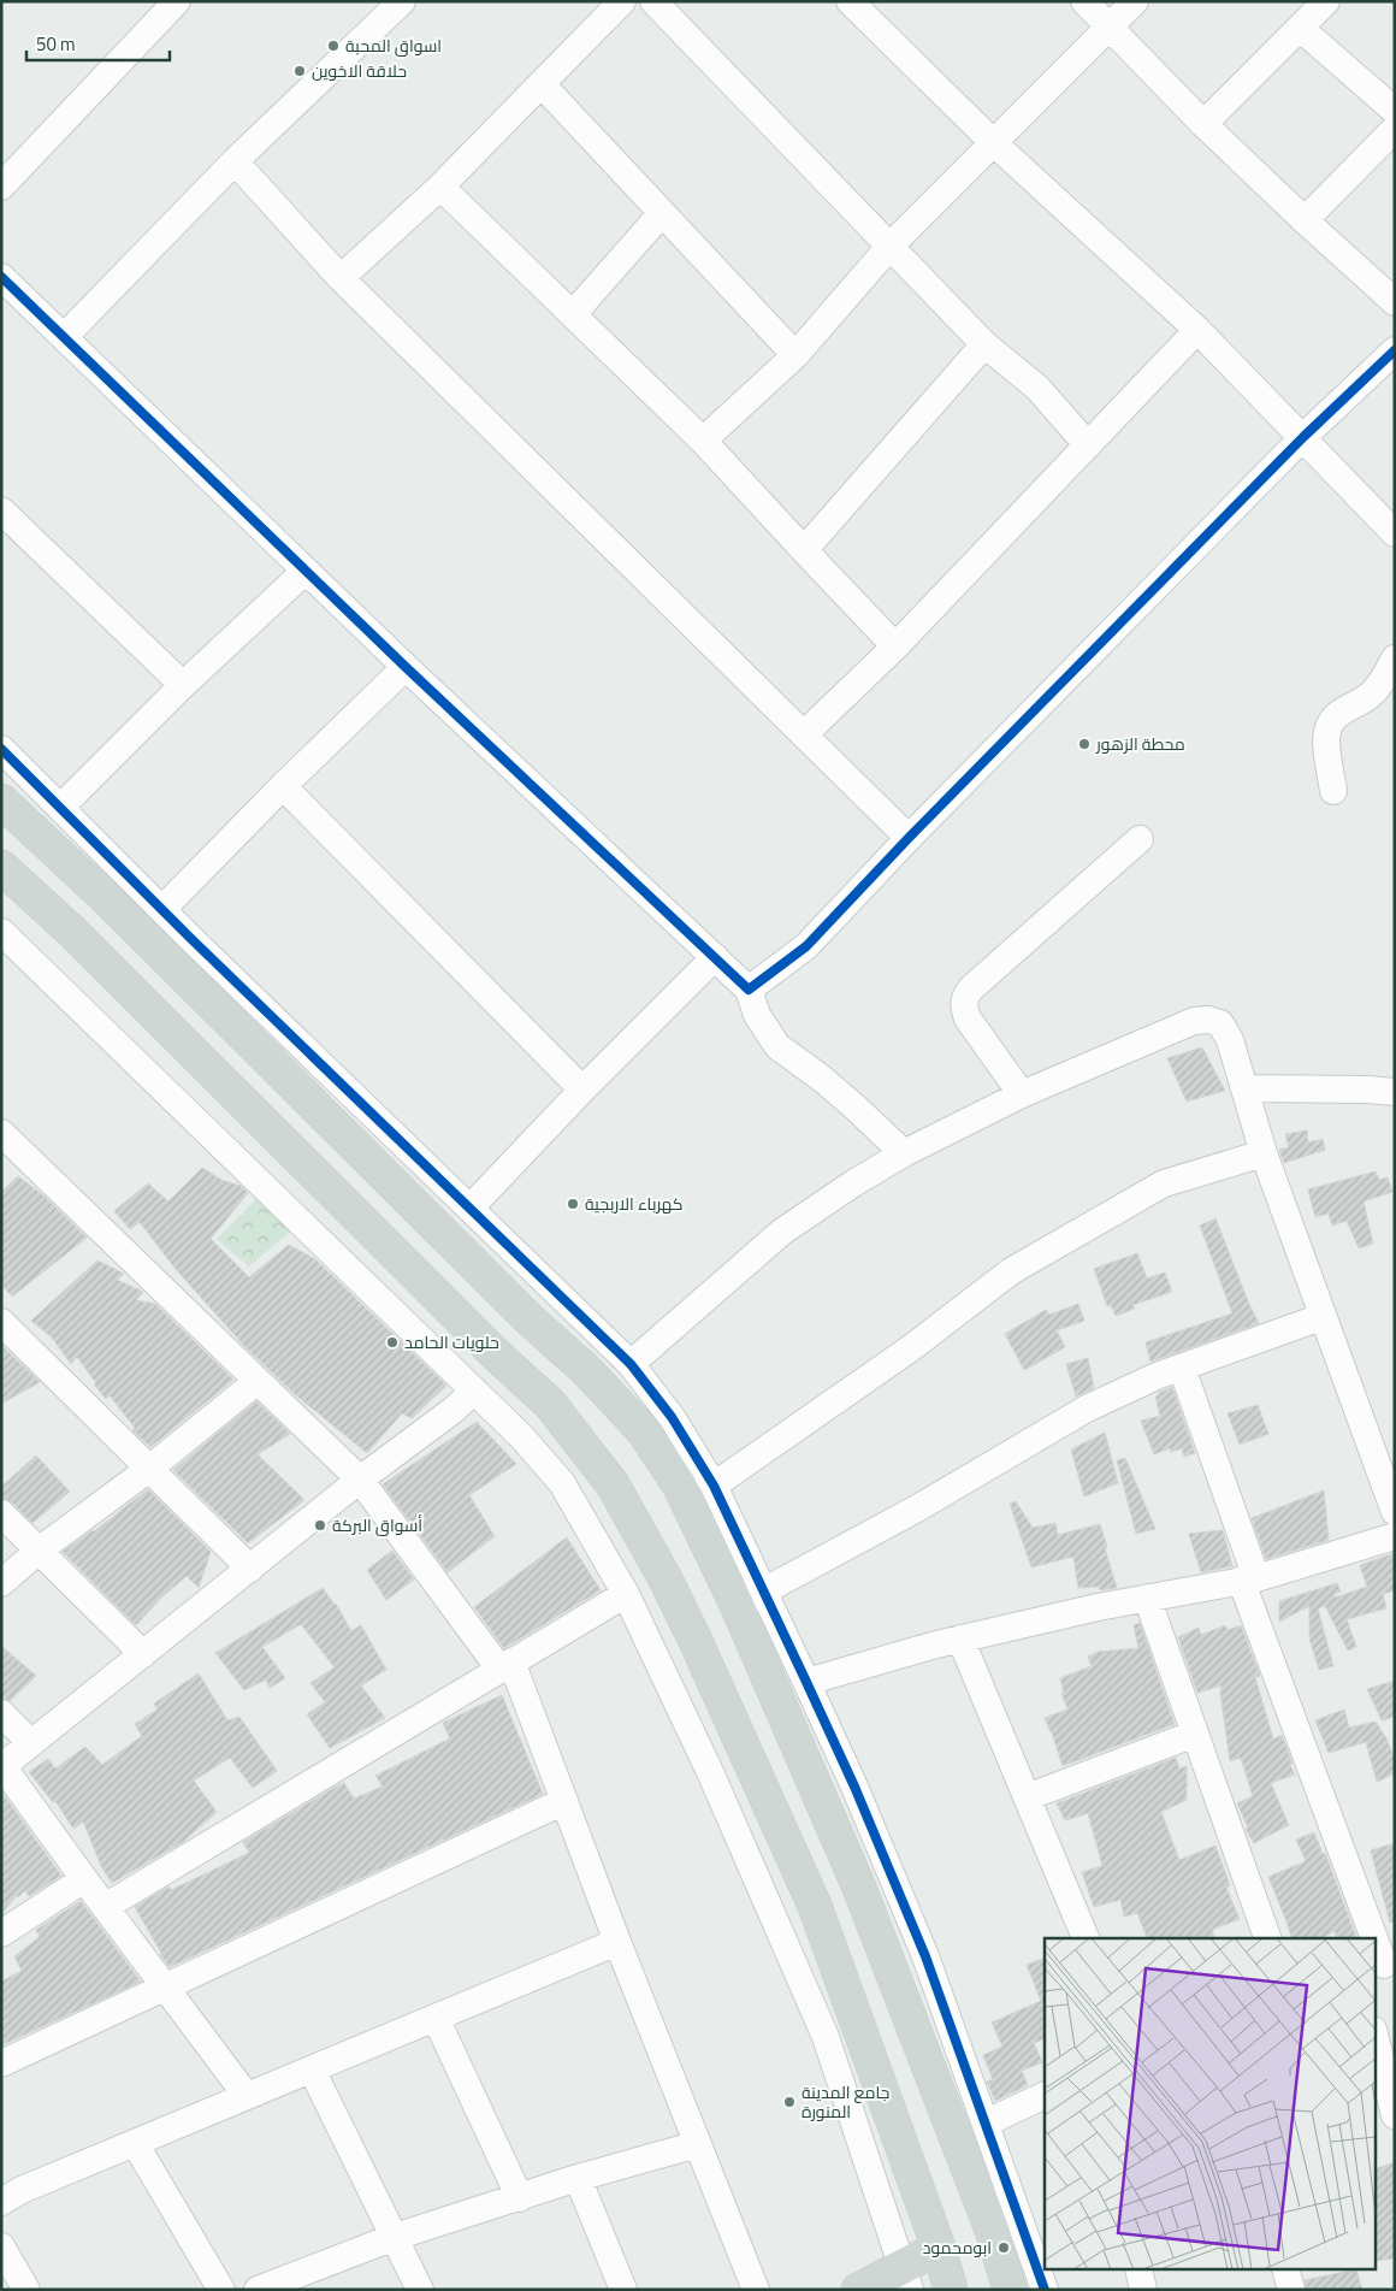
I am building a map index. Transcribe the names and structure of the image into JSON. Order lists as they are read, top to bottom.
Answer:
{
  "places": [
    "اسواق المحبة",
    "حلاقة الاخوين",
    "محطة الزهور",
    "كهرباء الاربجية",
    "حلويات الحامد",
    "أسواق البركة",
    "جامع المدينة المنورة",
    "ابومحمود"
  ],
  "scale_bar": "50 m"
}
